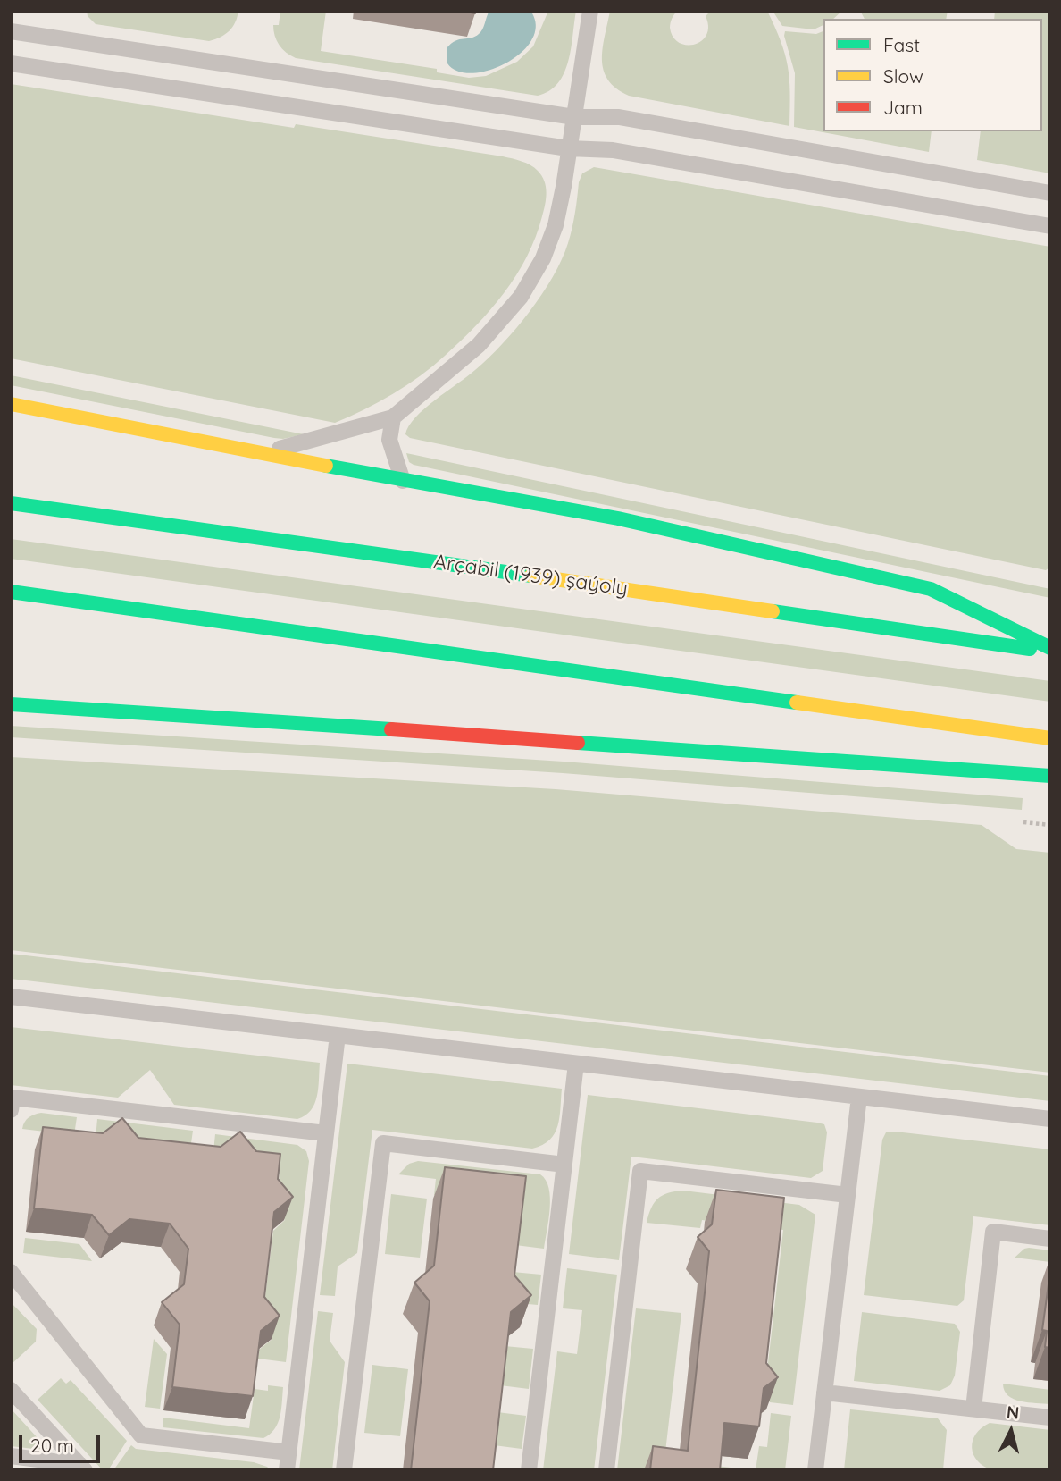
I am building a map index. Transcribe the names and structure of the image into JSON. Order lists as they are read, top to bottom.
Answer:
{
  "streets": {
    "main road": ["Arçabil (1939) şaýoly"]
  },
  "legend": ["Fast", "Slow", "Jam"],
  "scale_bar": "20 m",
  "north": "top"
}
